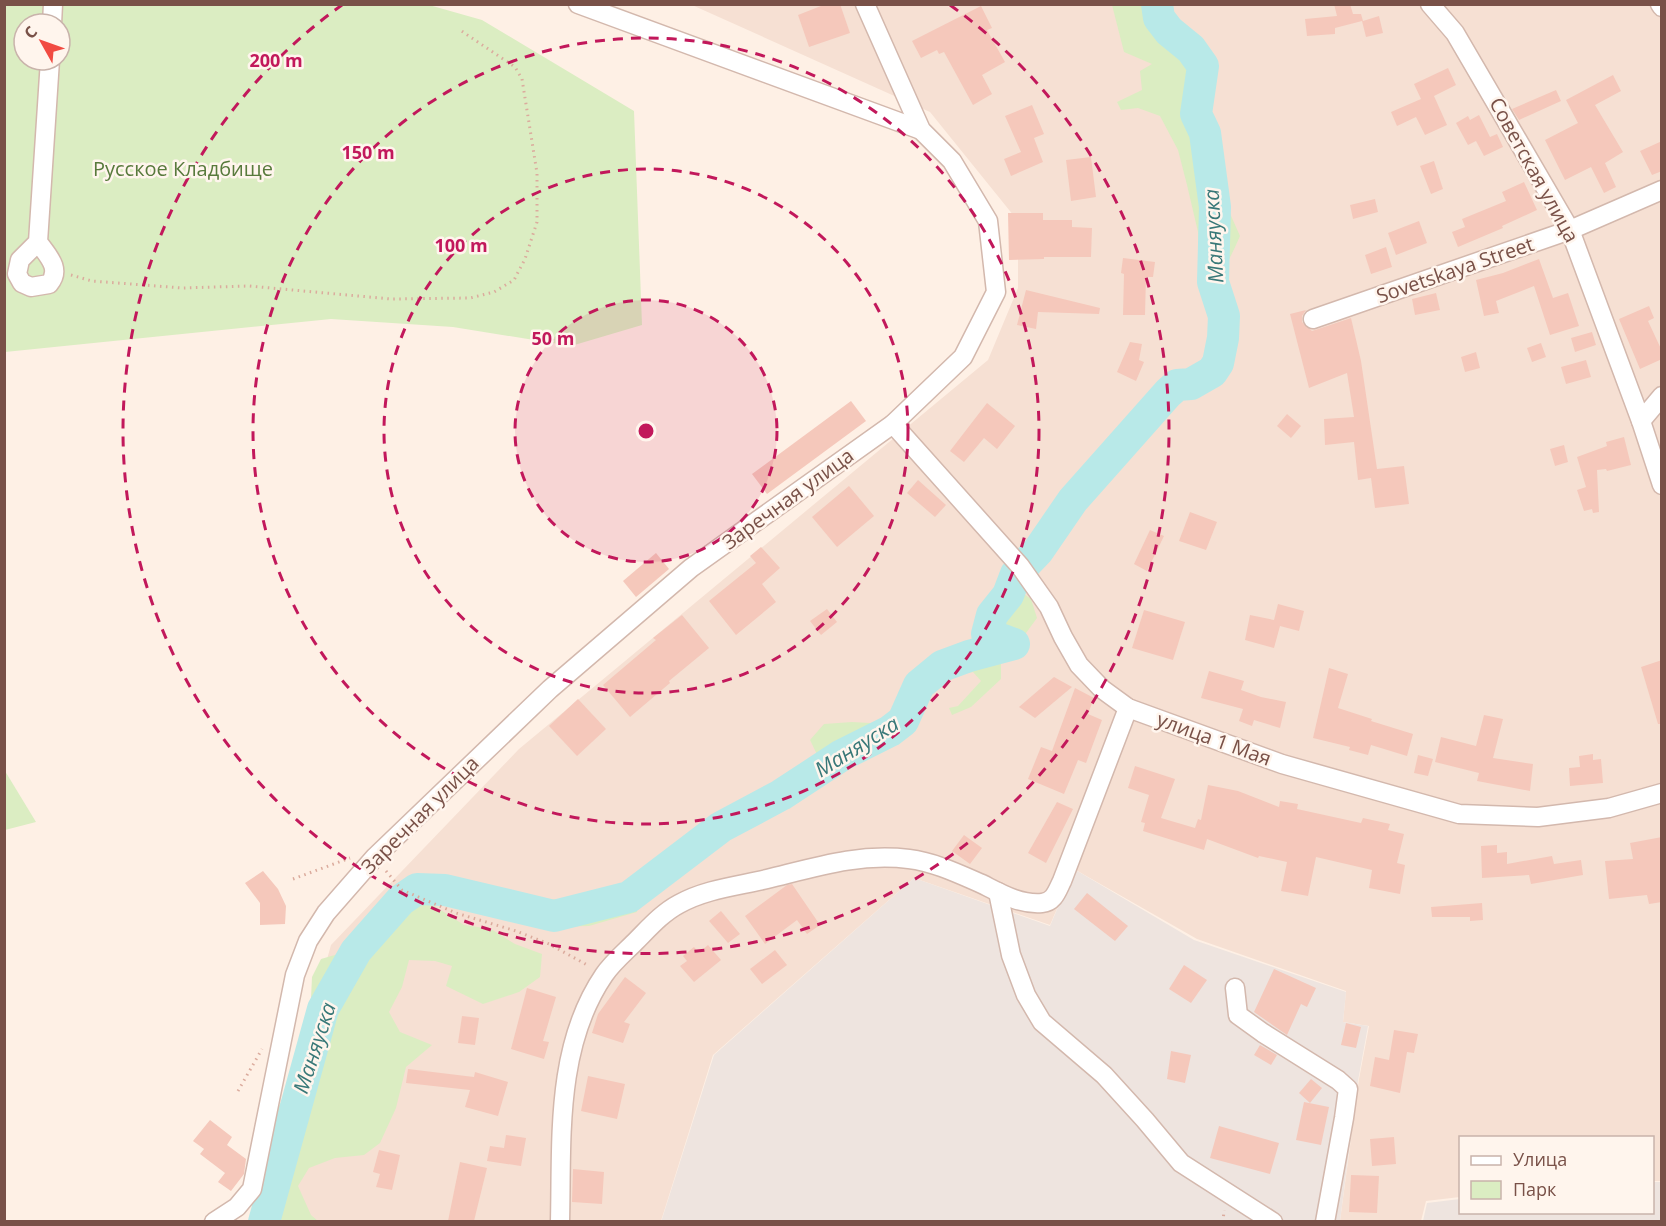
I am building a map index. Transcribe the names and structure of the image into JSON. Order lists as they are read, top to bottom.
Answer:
{
  "streets": {
    "street": [
      "Советская улица",
      "Sovetskaya Street",
      "Заречная улица",
      "улица 1 Мая"
    ]
  },
  "crossings": [
    ["Советская улица", "Sovetskaya Street"],
    ["Заречная улица", "улица 1 Мая"]
  ],
  "water": ["Маняуска"],
  "parks": ["Русское Кладбище"],
  "legend": ["Улица", "Парк"],
  "north": "top left",
  "rings": [
    "200 m",
    "150 m",
    "100 m",
    "50 m"
  ]
}
